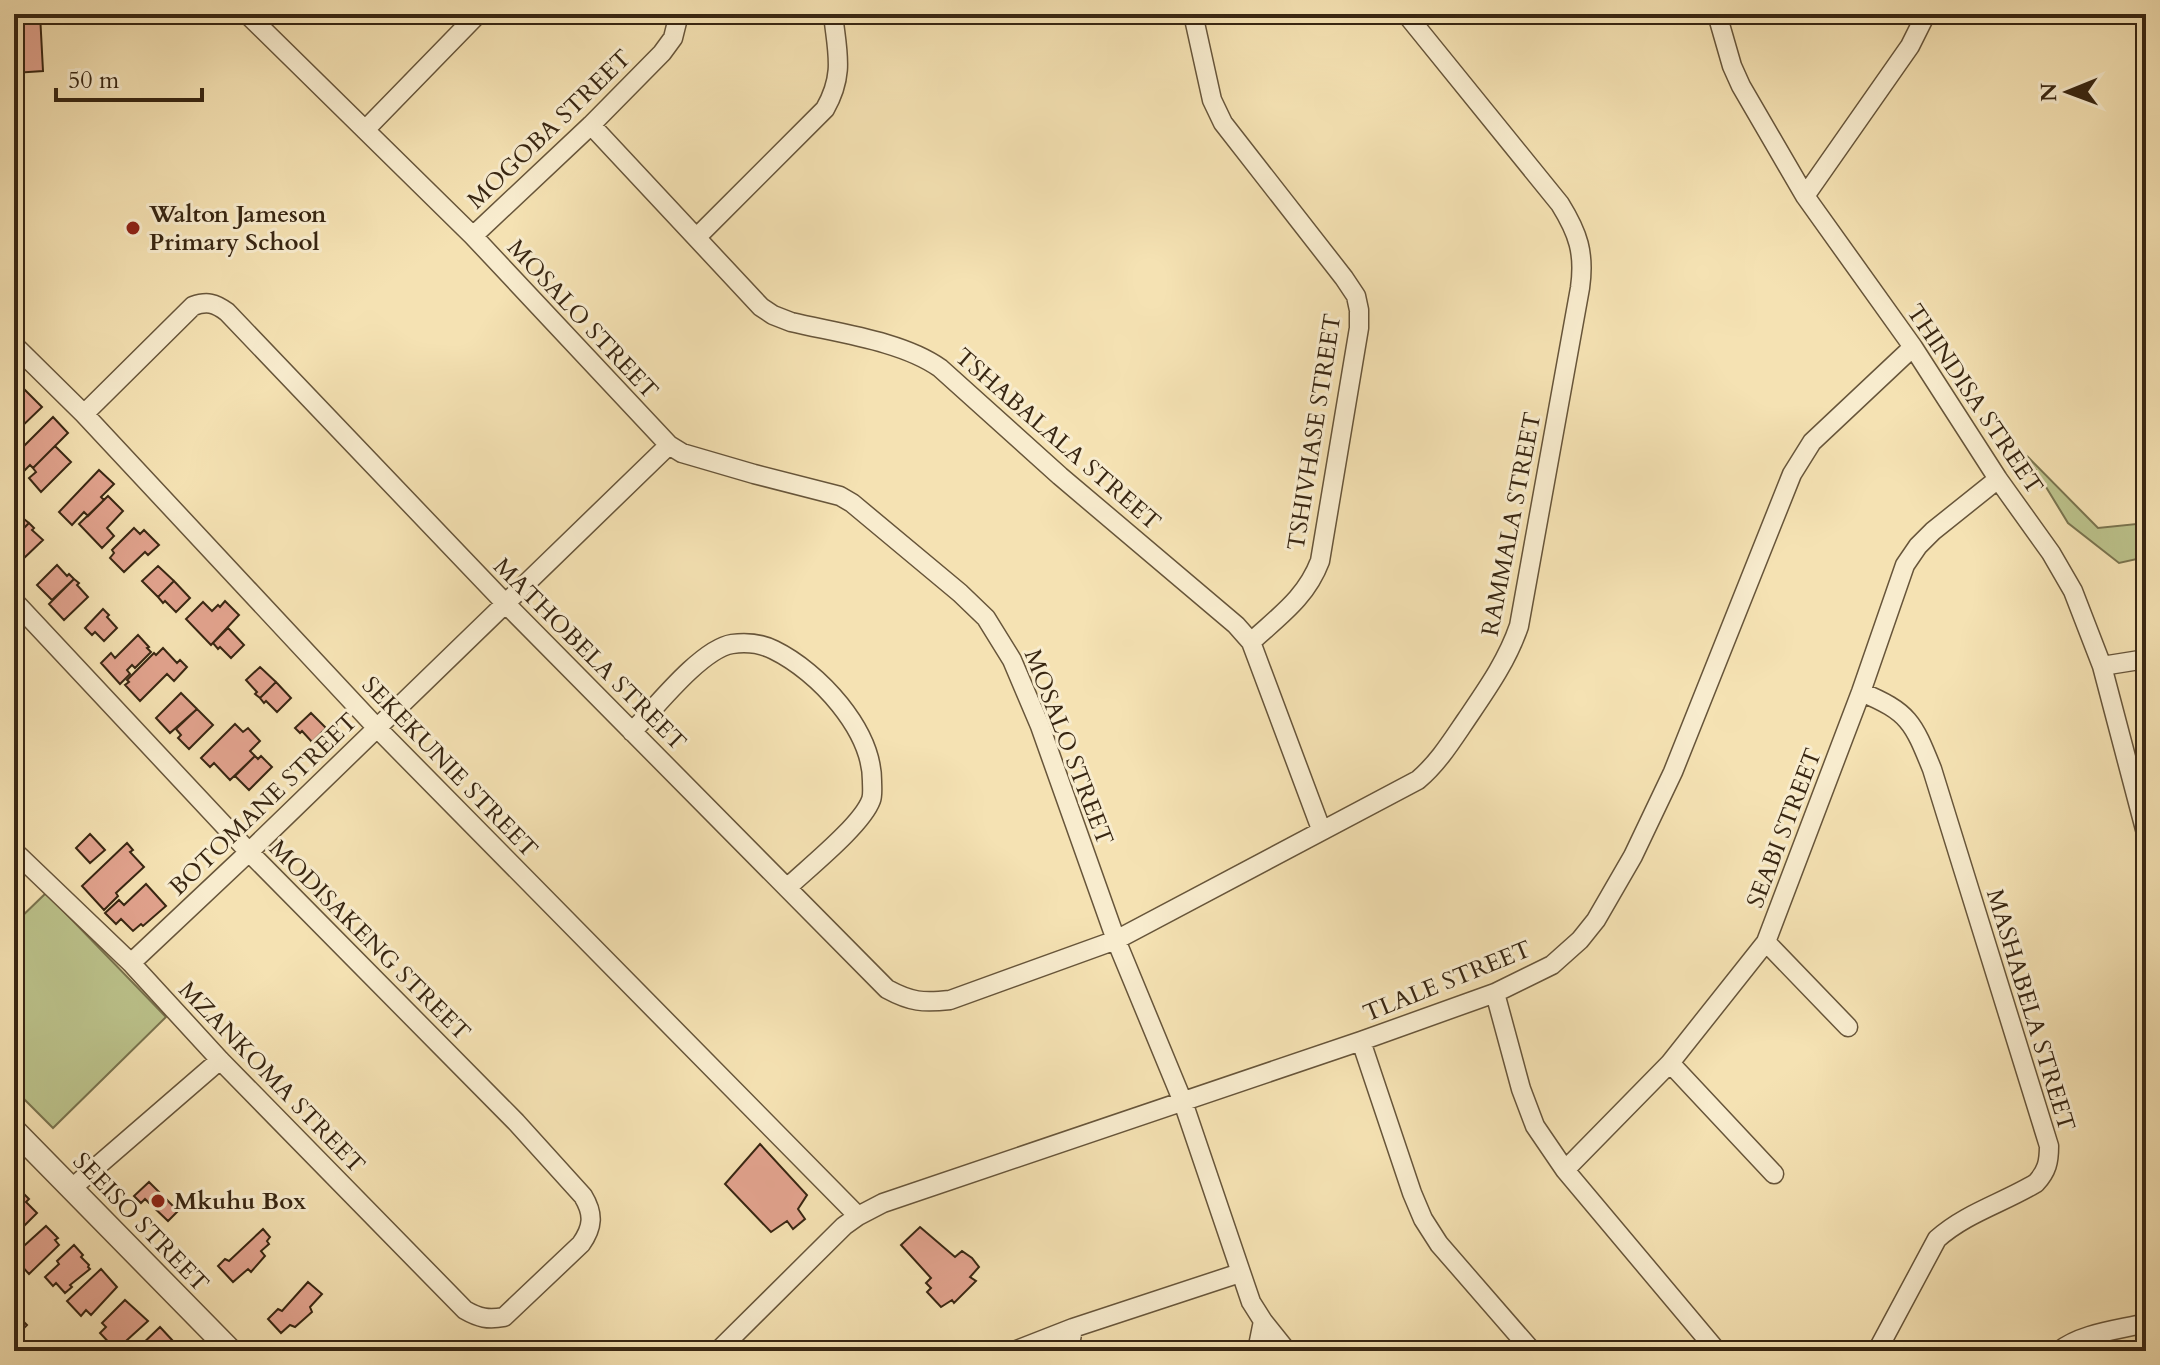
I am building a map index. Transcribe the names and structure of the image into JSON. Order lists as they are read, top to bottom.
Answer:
{
  "streets": {
    "street": [
      "MOGOBA STREET",
      "MOSALO STREET",
      "THINDISA STREET",
      "TSHIVHASE STREET",
      "TSHABALALA STREET",
      "RAMMALA STREET",
      "MATHOBELA STREET",
      "SEKEKUNIE STREET",
      "BOTOMANE STREET",
      "SEABI STREET",
      "MODISAKENG STREET",
      "TLALE STREET",
      "MASHABELA STREET",
      "MZANKOMA STREET",
      "SEEISO STREET"
    ]
  },
  "crossings": [
    ["MOGOBA STREET", "MOSALO STREET"],
    ["MOGOBA STREET", "TSHABALALA STREET"],
    ["MOSALO STREET", "RAMMALA STREET"],
    ["MOSALO STREET", "MATHOBELA STREET"],
    ["MOSALO STREET", "BOTOMANE STREET"],
    ["MOSALO STREET", "TLALE STREET"],
    ["THINDISA STREET", "SEABI STREET"],
    ["THINDISA STREET", "TLALE STREET"],
    ["TSHIVHASE STREET", "TSHABALALA STREET"],
    ["TSHABALALA STREET", "RAMMALA STREET"],
    ["RAMMALA STREET", "MATHOBELA STREET"],
    ["MATHOBELA STREET", "SEKEKUNIE STREET"],
    ["MATHOBELA STREET", "BOTOMANE STREET"],
    ["SEKEKUNIE STREET", "BOTOMANE STREET"],
    ["SEKEKUNIE STREET", "TLALE STREET"],
    ["BOTOMANE STREET", "MODISAKENG STREET"],
    ["BOTOMANE STREET", "MZANKOMA STREET"],
    ["SEABI STREET", "MASHABELA STREET"],
    ["MODISAKENG STREET", "MZANKOMA STREET"]
  ],
  "places": ["Walton Jameson Primary School", "Mkuhu Box"],
  "scale_bar": "50 m",
  "north": "left"
}
